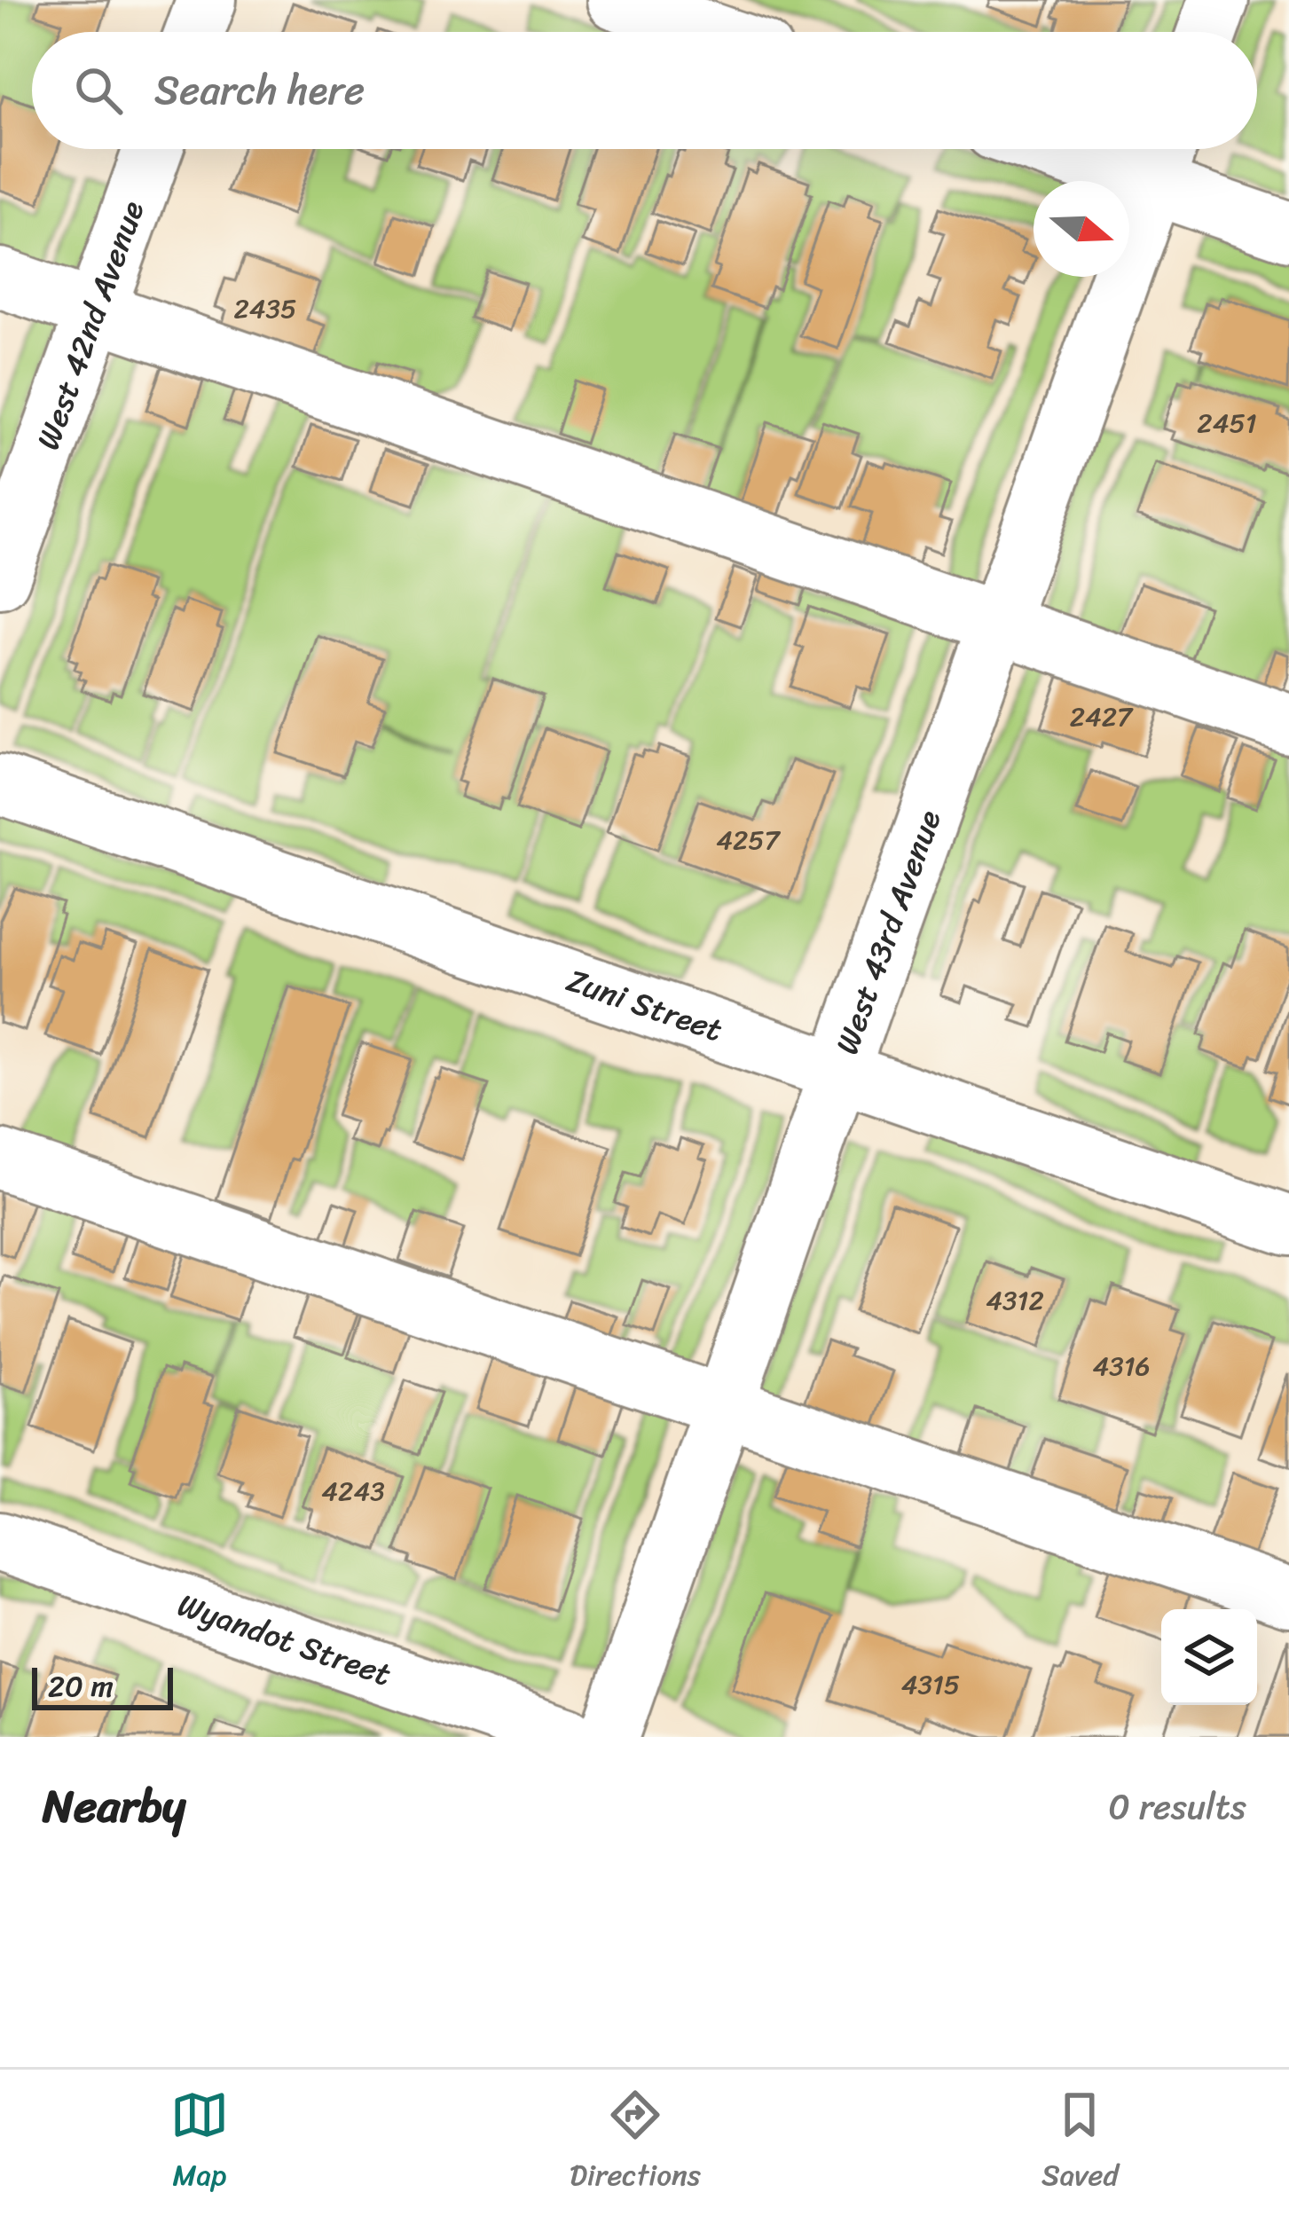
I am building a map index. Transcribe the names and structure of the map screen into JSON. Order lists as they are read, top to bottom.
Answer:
{
  "streets": {
    "street": [
      "West 42nd Avenue",
      "West 43rd Avenue",
      "Zuni Street",
      "Wyandot Street"
    ]
  },
  "crossings": [
    ["West 43rd Avenue", "Zuni Street"]
  ],
  "house_numbers": [
    "2435",
    "2451",
    "2427",
    "4257",
    "4312",
    "4316",
    "4243",
    "4315"
  ],
  "scale_bar": "20 m",
  "north": "right",
  "page": {
    "search": "Search here",
    "scale": "20 m",
    "heading": ["Nearby", "0 results"],
    "nav": ["Map", "Directions", "Saved"]
  }
}
